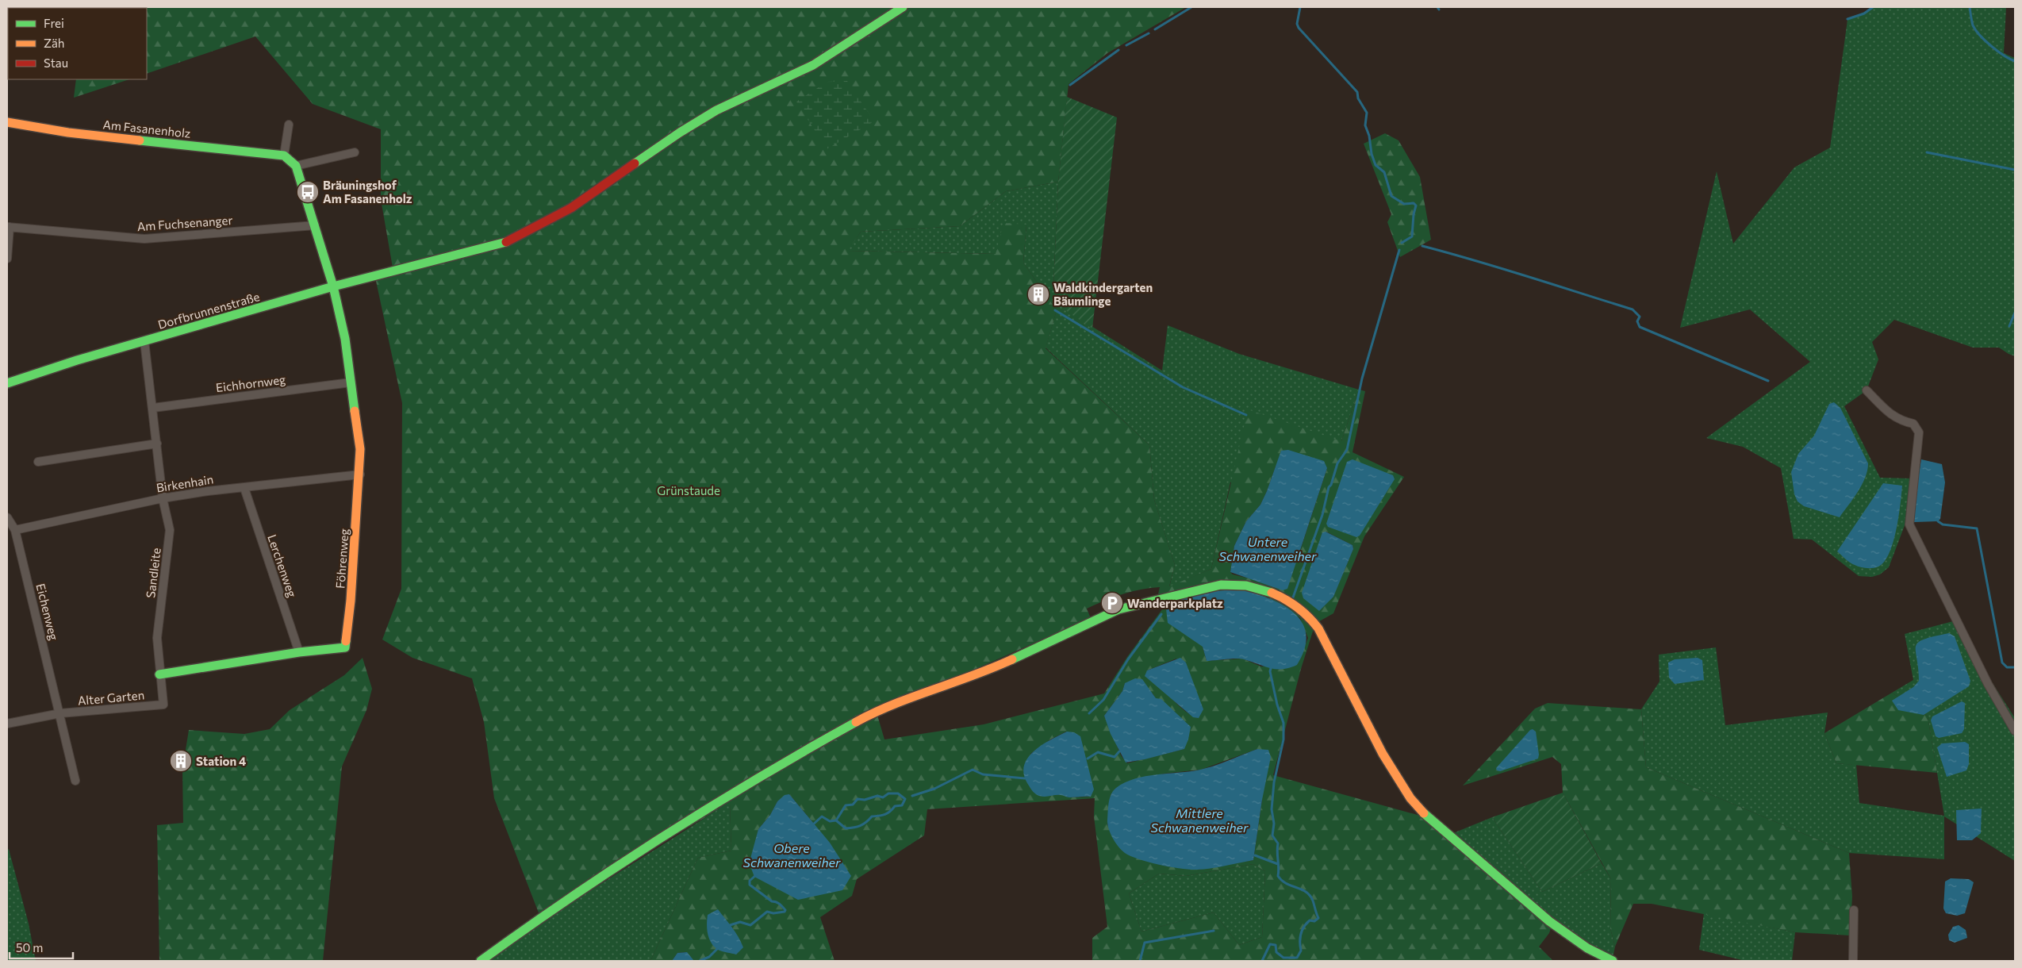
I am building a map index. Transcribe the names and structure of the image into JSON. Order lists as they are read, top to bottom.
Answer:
{
  "streets": {
    "street": [
      "Am Fasanenholz",
      "Am Fuchsenanger",
      "Dorfbrunnenstraße",
      "Eichhornweg",
      "Birkenhain",
      "Föhrenweg",
      "Lerchenweg",
      "Sandleite",
      "Eichenweg",
      "Alter Garten"
    ]
  },
  "crossings": [
    ["Dorfbrunnenstraße", "Föhrenweg"],
    ["Dorfbrunnenstraße", "Sandleite"],
    ["Eichhornweg", "Föhrenweg"],
    ["Eichhornweg", "Sandleite"],
    ["Birkenhain", "Föhrenweg"],
    ["Birkenhain", "Lerchenweg"],
    ["Birkenhain", "Sandleite"],
    ["Birkenhain", "Eichenweg"],
    ["Föhrenweg", "Lerchenweg"],
    ["Föhrenweg", "Sandleite"],
    ["Sandleite", "Alter Garten"],
    ["Eichenweg", "Alter Garten"]
  ],
  "water": ["Untere Schwanenweiher", "Mittlere Schwanenweiher", "Obere Schwanenweiher"],
  "parks": ["Grünstaude"],
  "places": {
    "bus stop": ["Bräuningshof Am Fasanenholz"],
    "building": ["Waldkindergarten Bäumlinge", "Station 4"],
    "parking": ["Wanderparkplatz"]
  },
  "legend": ["Frei", "Zäh", "Stau"],
  "scale_bar": "50 m"
}
